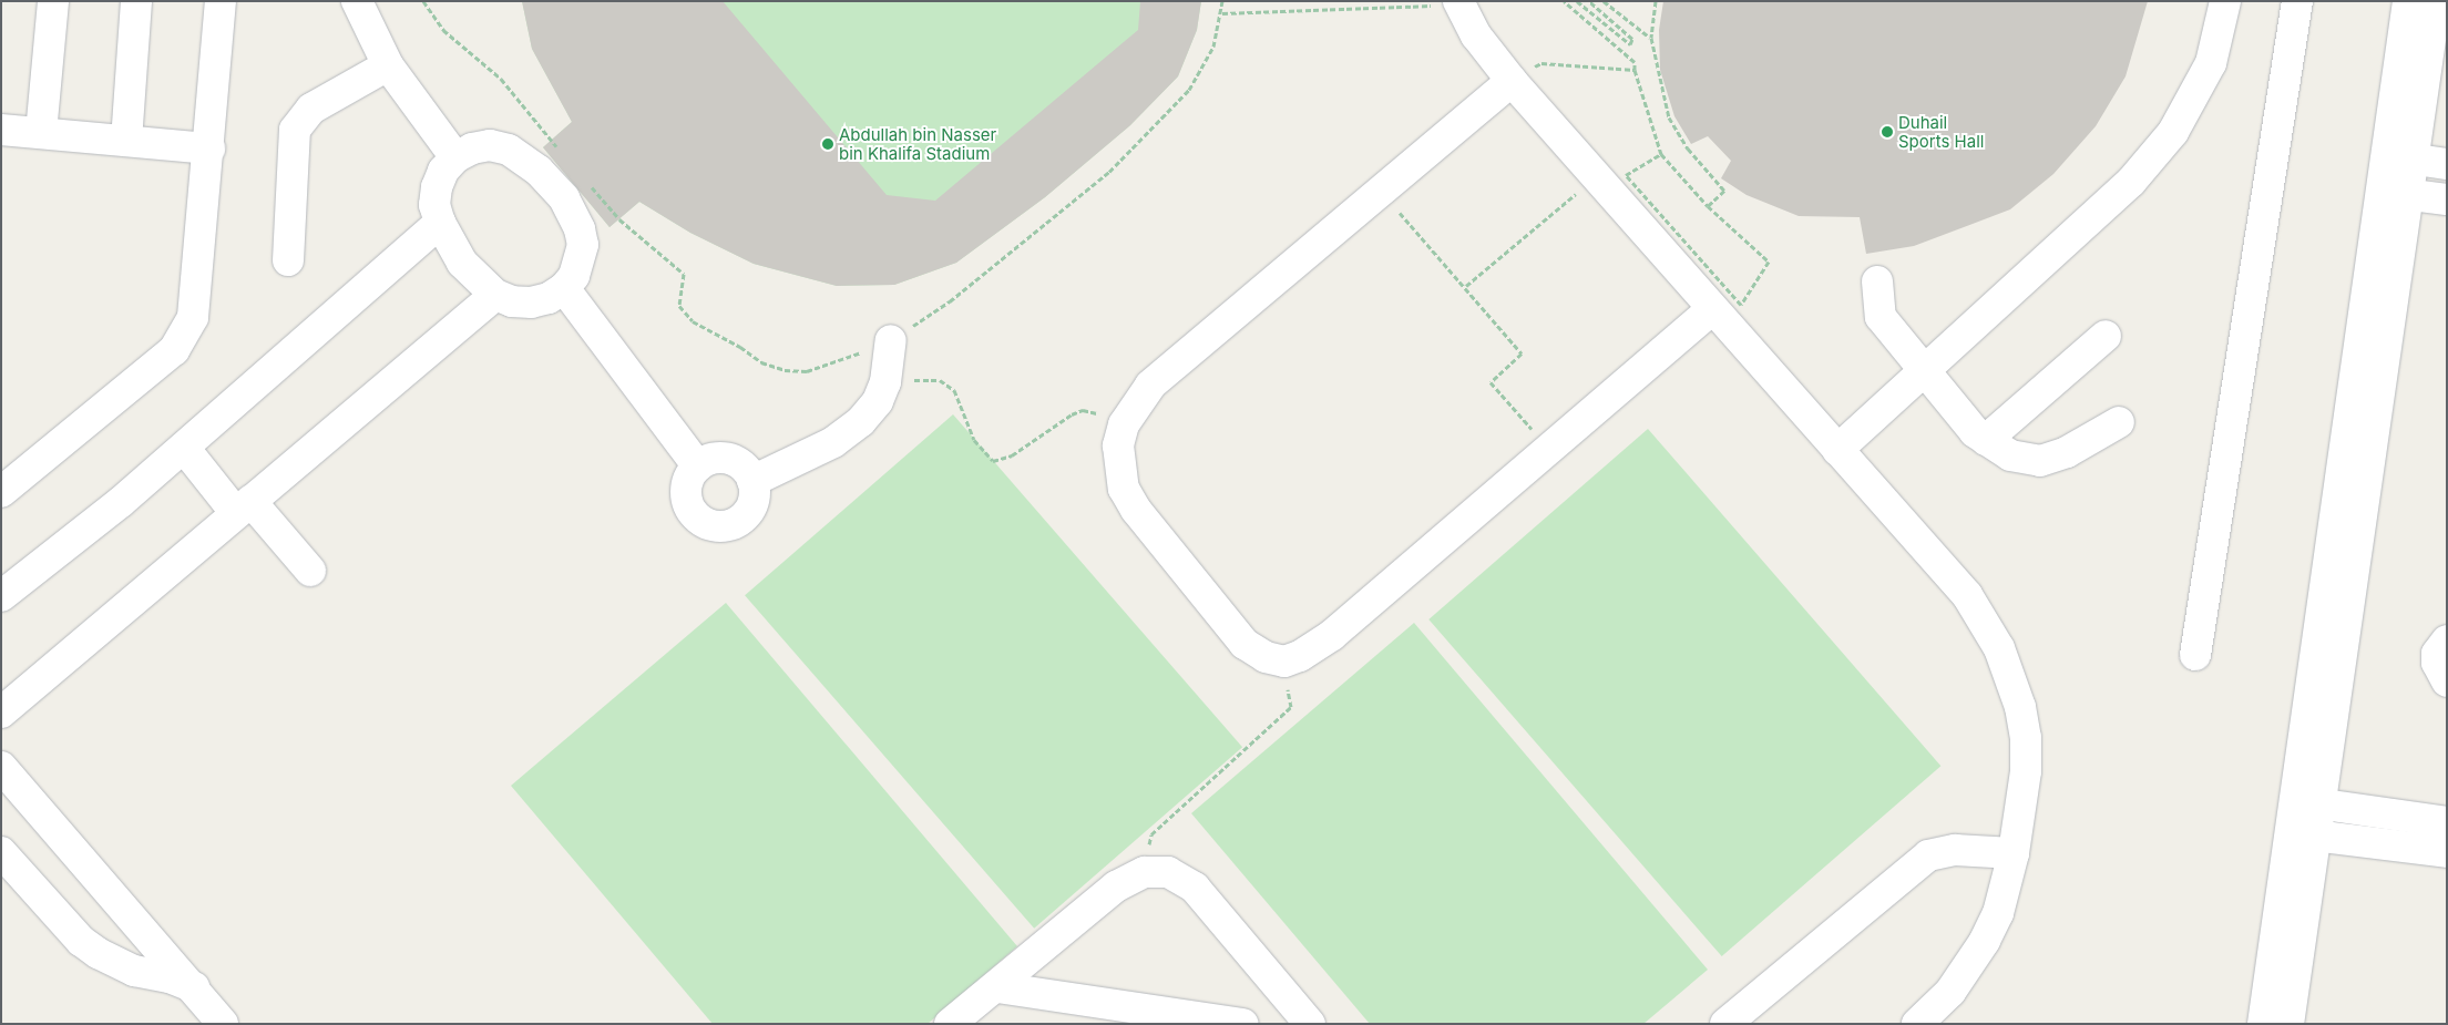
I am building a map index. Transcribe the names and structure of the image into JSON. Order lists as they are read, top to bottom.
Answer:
{
  "places": ["Duhail Sports Hall", "Abdullah bin Nasser bin Khalifa Stadium"]
}
